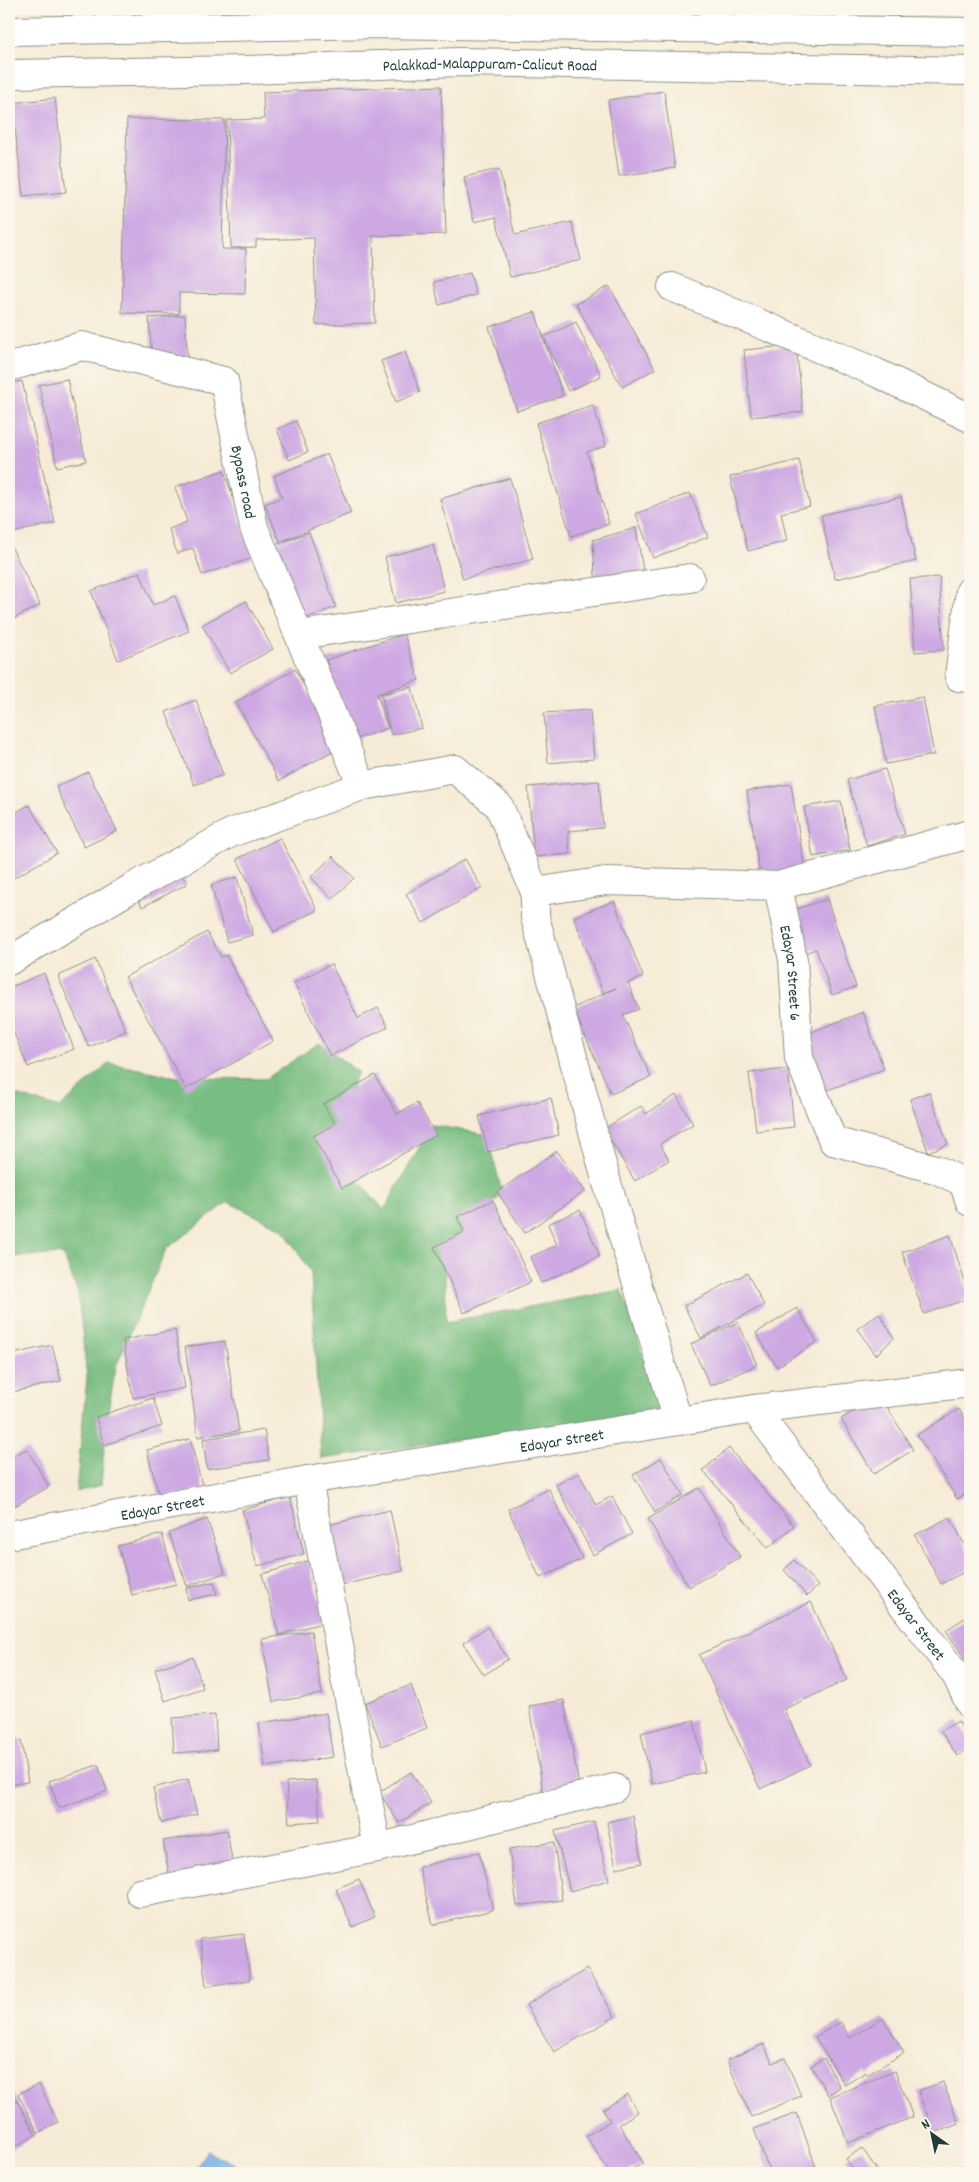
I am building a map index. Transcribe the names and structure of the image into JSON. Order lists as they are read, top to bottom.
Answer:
{
  "streets": {
    "main road": [
      "Palakkad-Malappuram-Calicut Road",
      "Bypass road",
      "Edayar Street 6",
      "Edayar Street"
    ]
  },
  "north": "top left"
}
